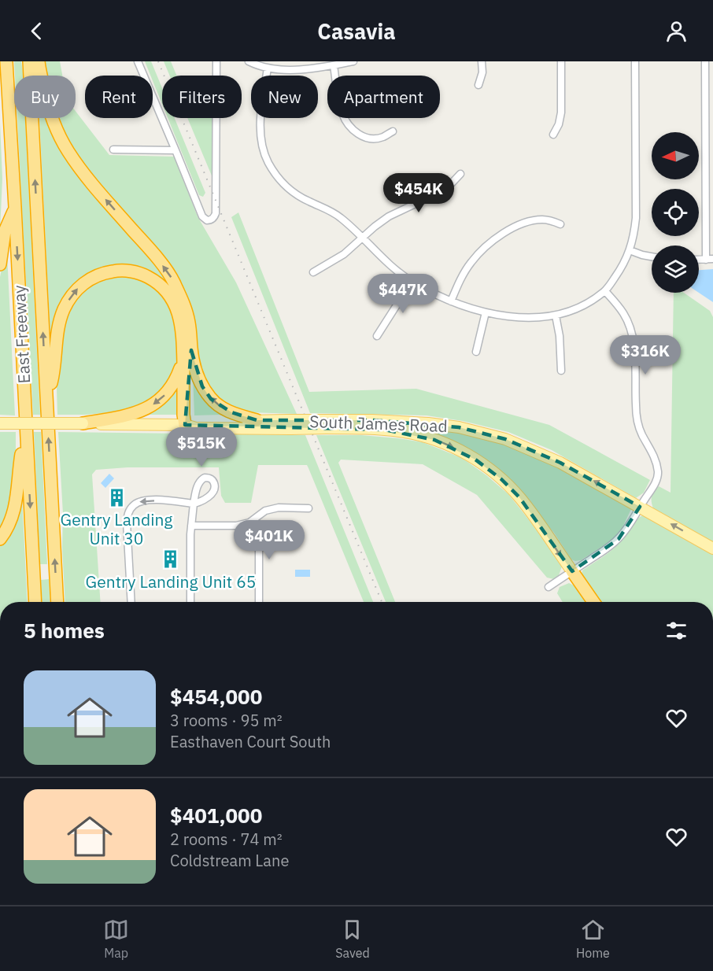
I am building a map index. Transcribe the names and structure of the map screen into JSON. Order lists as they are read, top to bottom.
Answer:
{
  "streets": {
    "highway": ["East Freeway", "South James Road"]
  },
  "places": {
    "building": ["Gentry Landing Unit 30", "Gentry Landing Unit 65"]
  },
  "north": "left",
  "page": {
    "header": "Casavia",
    "chip": [
      "Buy",
      "Rent",
      "Filters",
      "New",
      "Apartment"
    ],
    "price": [
      "$454K",
      "$447K",
      "$316K",
      "$515K",
      "$401K"
    ],
    "heading": "5 homes",
    "list": [
      {
        "name": "$454,000",
        "note": "3 rooms · 95 m² · Easthaven Court South"
      },
      {
        "name": "$401,000",
        "note": "2 rooms · 74 m² · Coldstream Lane"
      }
    ],
    "tabs": ["Map", "Saved", "Home"]
  }
}
